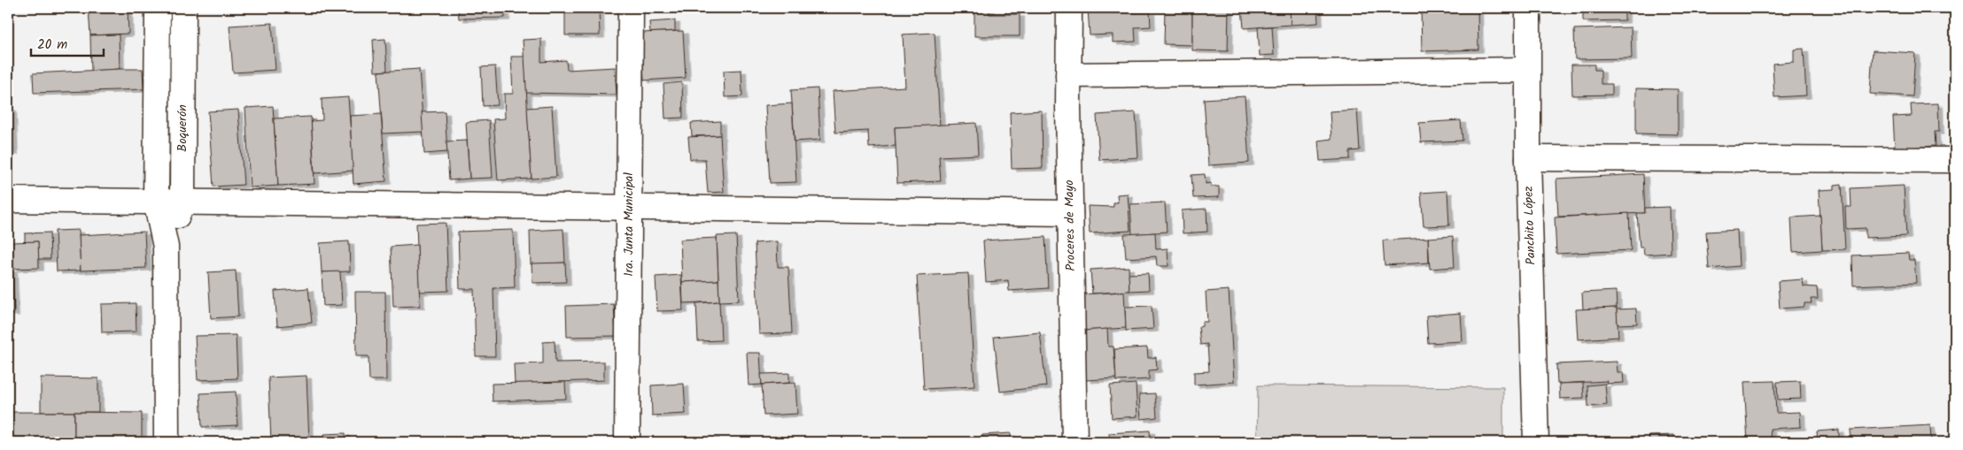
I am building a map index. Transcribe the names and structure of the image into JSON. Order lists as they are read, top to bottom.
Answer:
{
  "streets": {
    "street": [
      "Boquerón",
      "1ra. Junta Municipal",
      "Proceres de Mayo",
      "Panchito López"
    ]
  },
  "scale_bar": "20 m"
}
